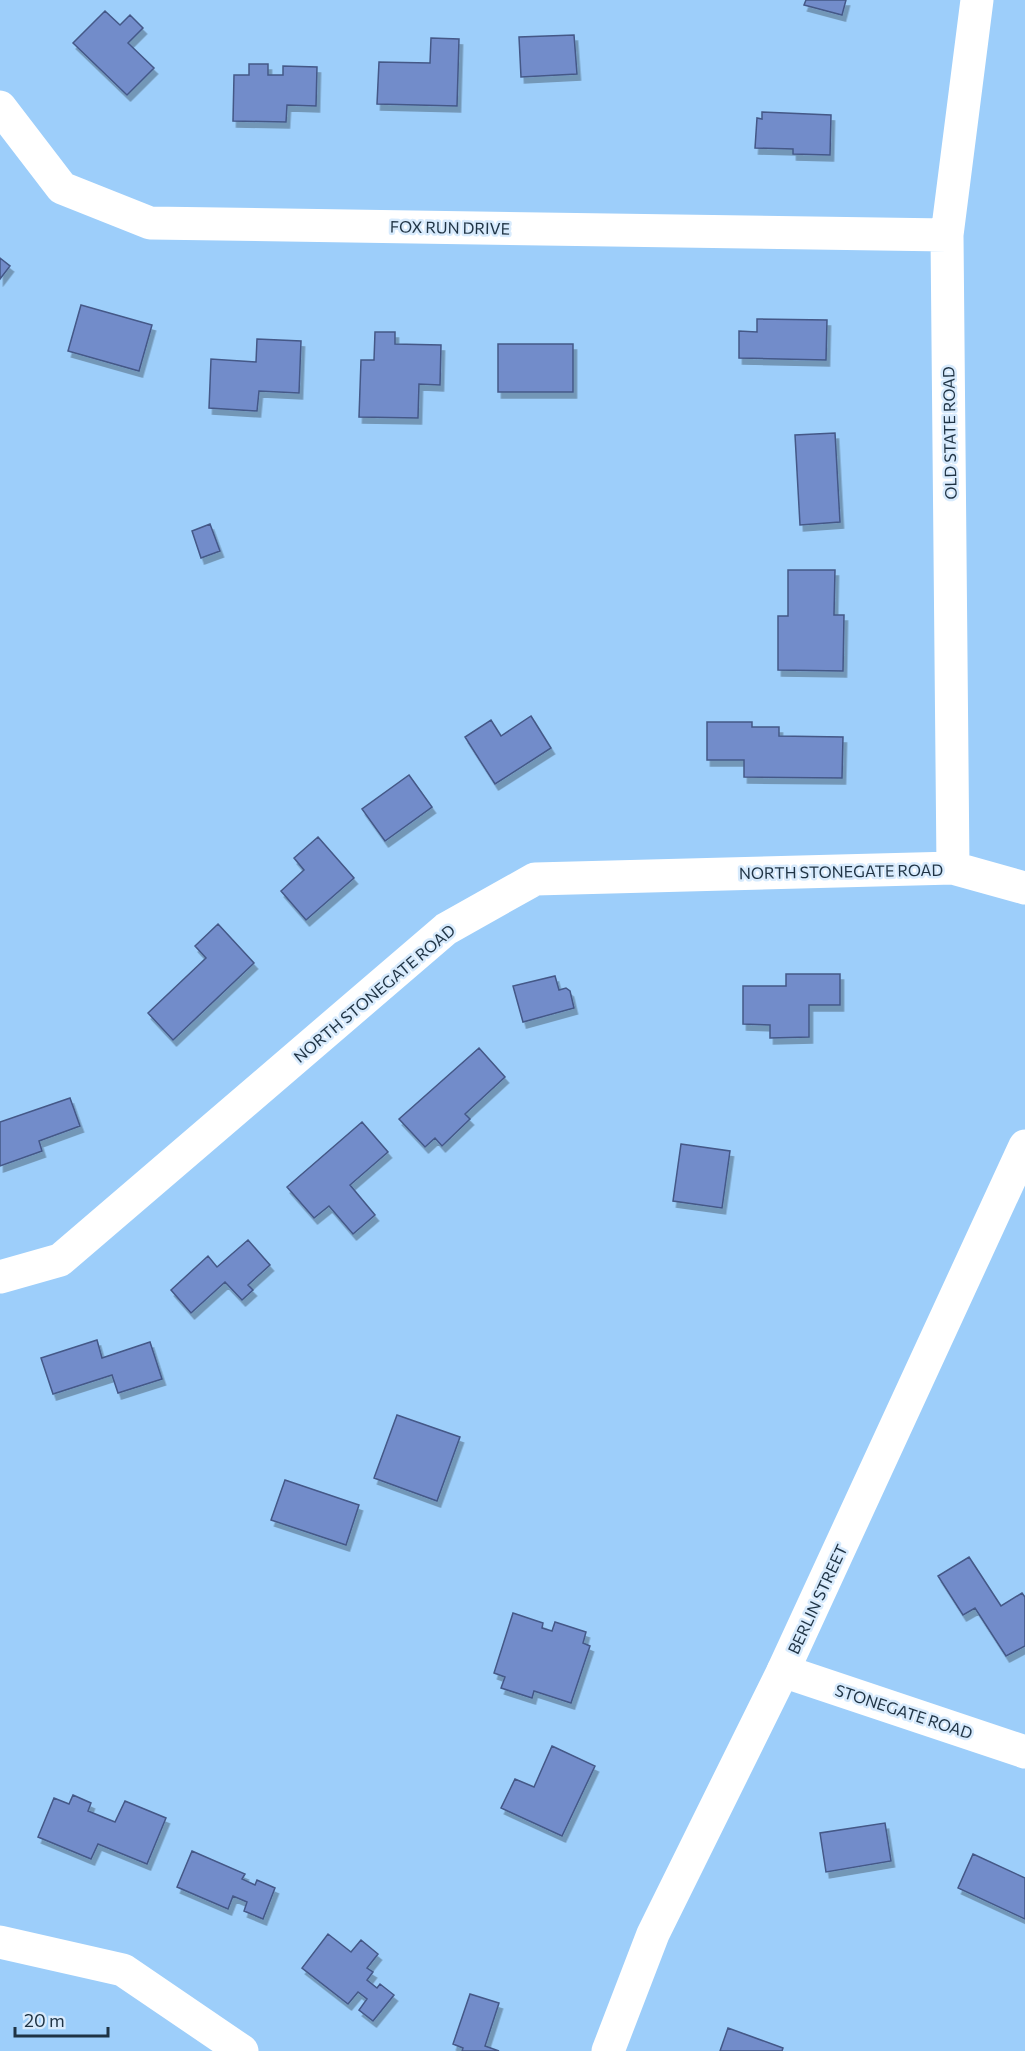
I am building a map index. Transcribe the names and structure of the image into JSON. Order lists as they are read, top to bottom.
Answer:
{
  "streets": {
    "street": [
      "FOX RUN DRIVE",
      "OLD STATE ROAD",
      "NORTH STONEGATE ROAD",
      "BERLIN STREET",
      "STONEGATE ROAD"
    ]
  },
  "crossings": [
    ["FOX RUN DRIVE", "OLD STATE ROAD"],
    ["OLD STATE ROAD", "NORTH STONEGATE ROAD"],
    ["BERLIN STREET", "STONEGATE ROAD"]
  ],
  "scale_bar": "20 m"
}
